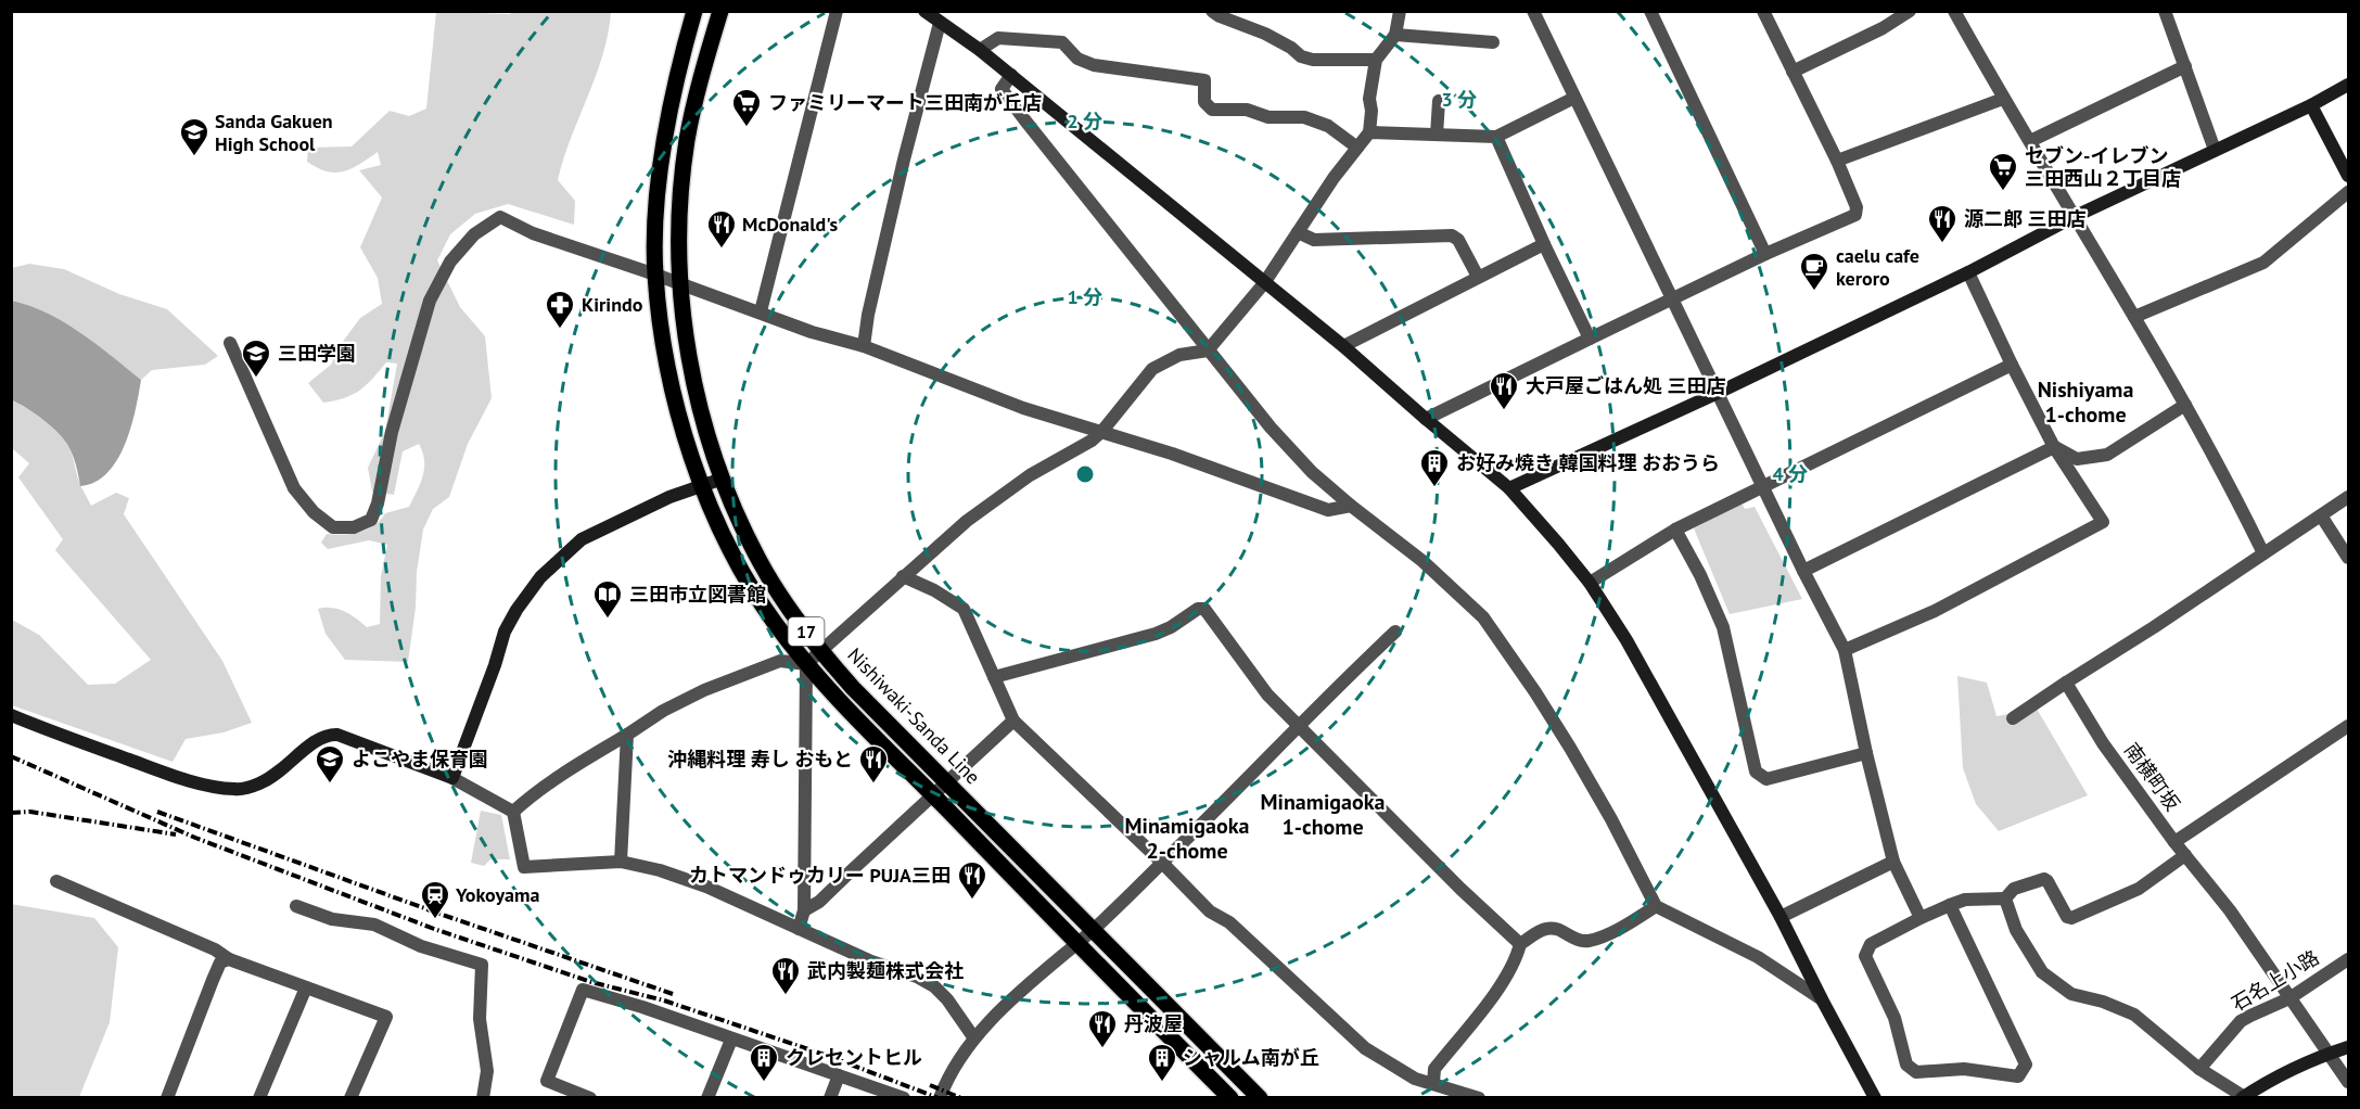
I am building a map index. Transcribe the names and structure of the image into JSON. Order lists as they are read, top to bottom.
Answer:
{
  "streets": {
    "main road": ["17", "Nishiwaki-Sanda Line"],
    "street": ["南横町坂", "石名上小路"]
  },
  "crossings": [
    ["南横町坂", "石名上小路"]
  ],
  "districts": ["Nishiyama 1-chome", "Minamigaoka 1-chome", "Minamigaoka 2-chome"],
  "places": {
    "supermarket": ["ファミリーマート三田南が丘店", "セブン-イレブン 三田西山２丁目店"],
    "school or university": ["Sanda Gakuen High School", "三田学園", "よこやま保育園"],
    "restaurant": [
      "源二郎 三田店",
      "McDonald's",
      "大戸屋ごはん処 三田店",
      "沖縄料理 寿し おもと",
      "カトマンドゥカリー PUJA三田",
      "武内製麺株式会社",
      "丹波屋"
    ],
    "cafe": ["caelu cafe keroro"],
    "pharmacy": ["Kirindo"],
    "building": ["お好み焼き 韓国料理 おおうら", "クレセントヒル", "シャルム南が丘"],
    "library": ["三田市立図書館"],
    "station": ["Yokoyama"]
  },
  "rings": [
    "3 分",
    "2 分",
    "1 分",
    "4 分"
  ]
}
